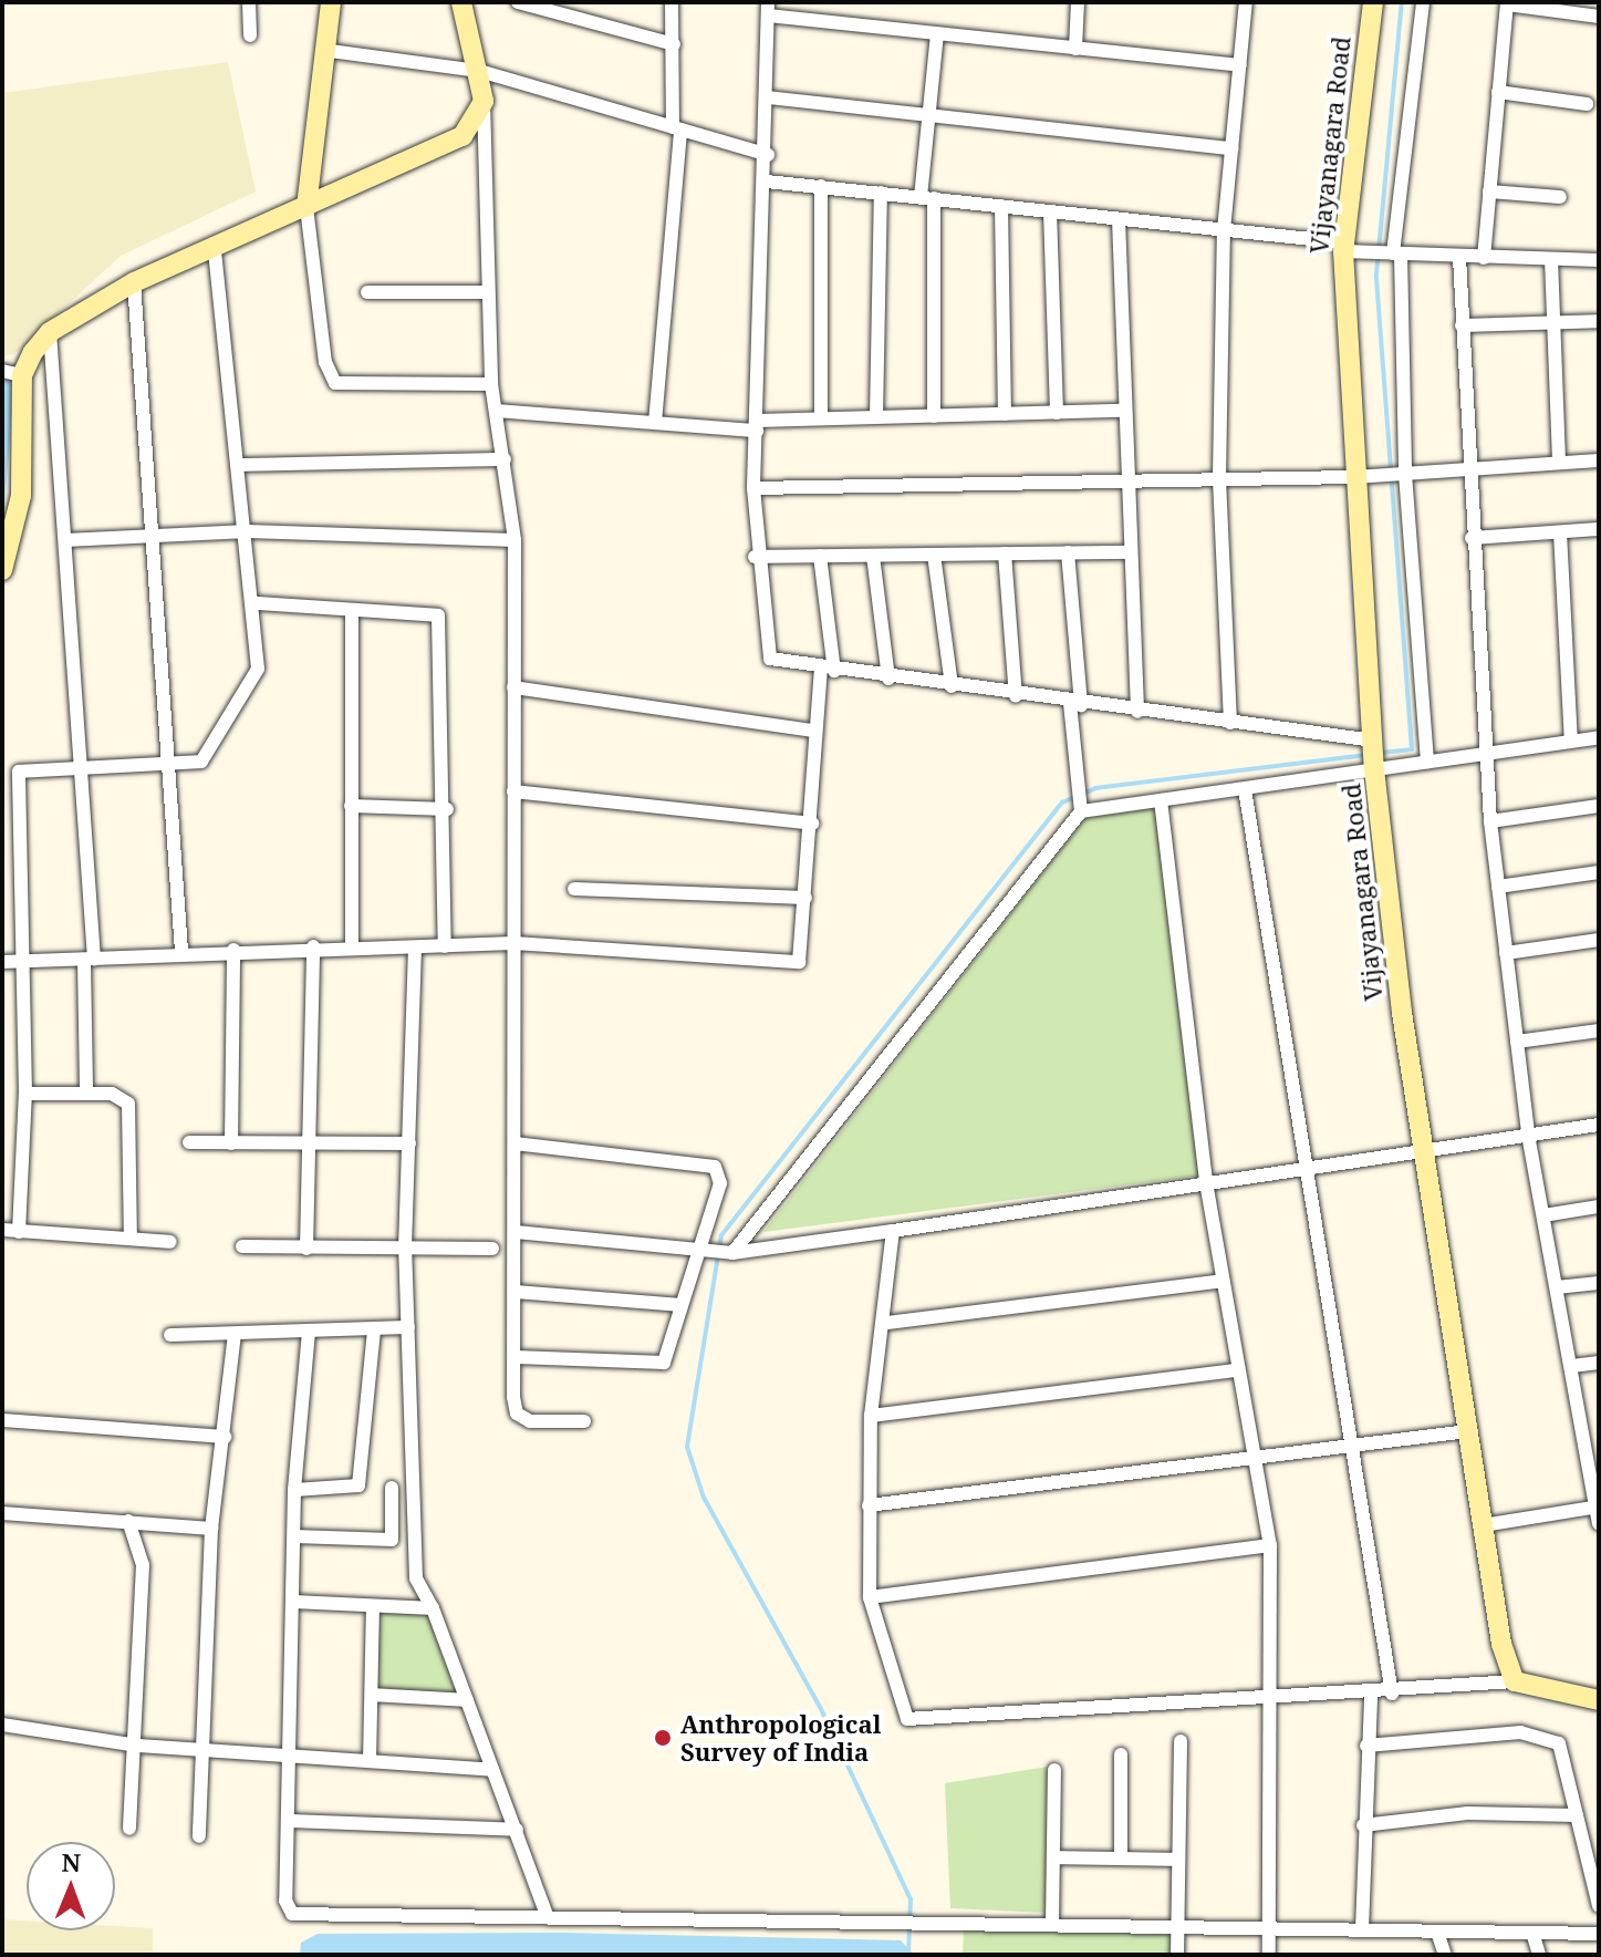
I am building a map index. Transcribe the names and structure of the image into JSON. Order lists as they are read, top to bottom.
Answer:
{
  "streets": {
    "street": ["Vijayanagara Road"]
  },
  "places": ["Anthropological Survey of India"],
  "north": "top"
}
